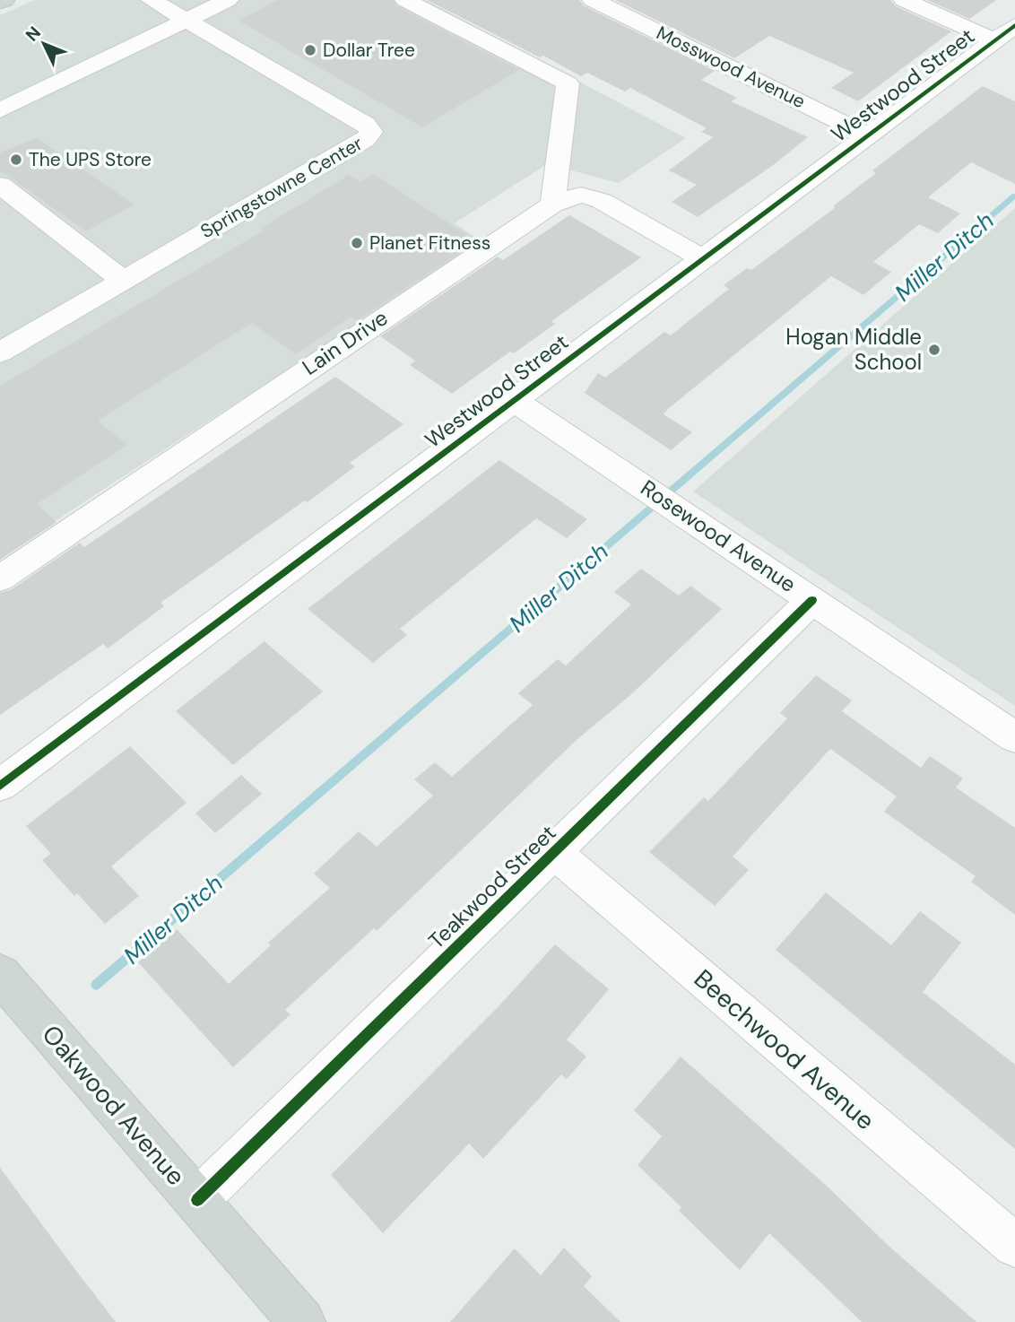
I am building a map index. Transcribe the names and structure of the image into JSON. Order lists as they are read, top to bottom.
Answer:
{
  "streets": {
    "main road": ["Oakwood Avenue"],
    "street": [
      "Mosswood Avenue",
      "Westwood Street",
      "Springstowne Center",
      "Lain Drive",
      "Rosewood Avenue",
      "Teakwood Street",
      "Beechwood Avenue"
    ]
  },
  "crossings": [
    ["Mosswood Avenue", "Westwood Street"],
    ["Westwood Street", "Lain Drive"],
    ["Westwood Street", "Rosewood Avenue"],
    ["Rosewood Avenue", "Teakwood Street"],
    ["Teakwood Street", "Beechwood Avenue"],
    ["Teakwood Street", "Oakwood Avenue"]
  ],
  "water": ["Miller Ditch"],
  "places": [
    "Dollar Tree",
    "The UPS Store",
    "Planet Fitness",
    "Hogan Middle School"
  ],
  "north": "top left"
}
